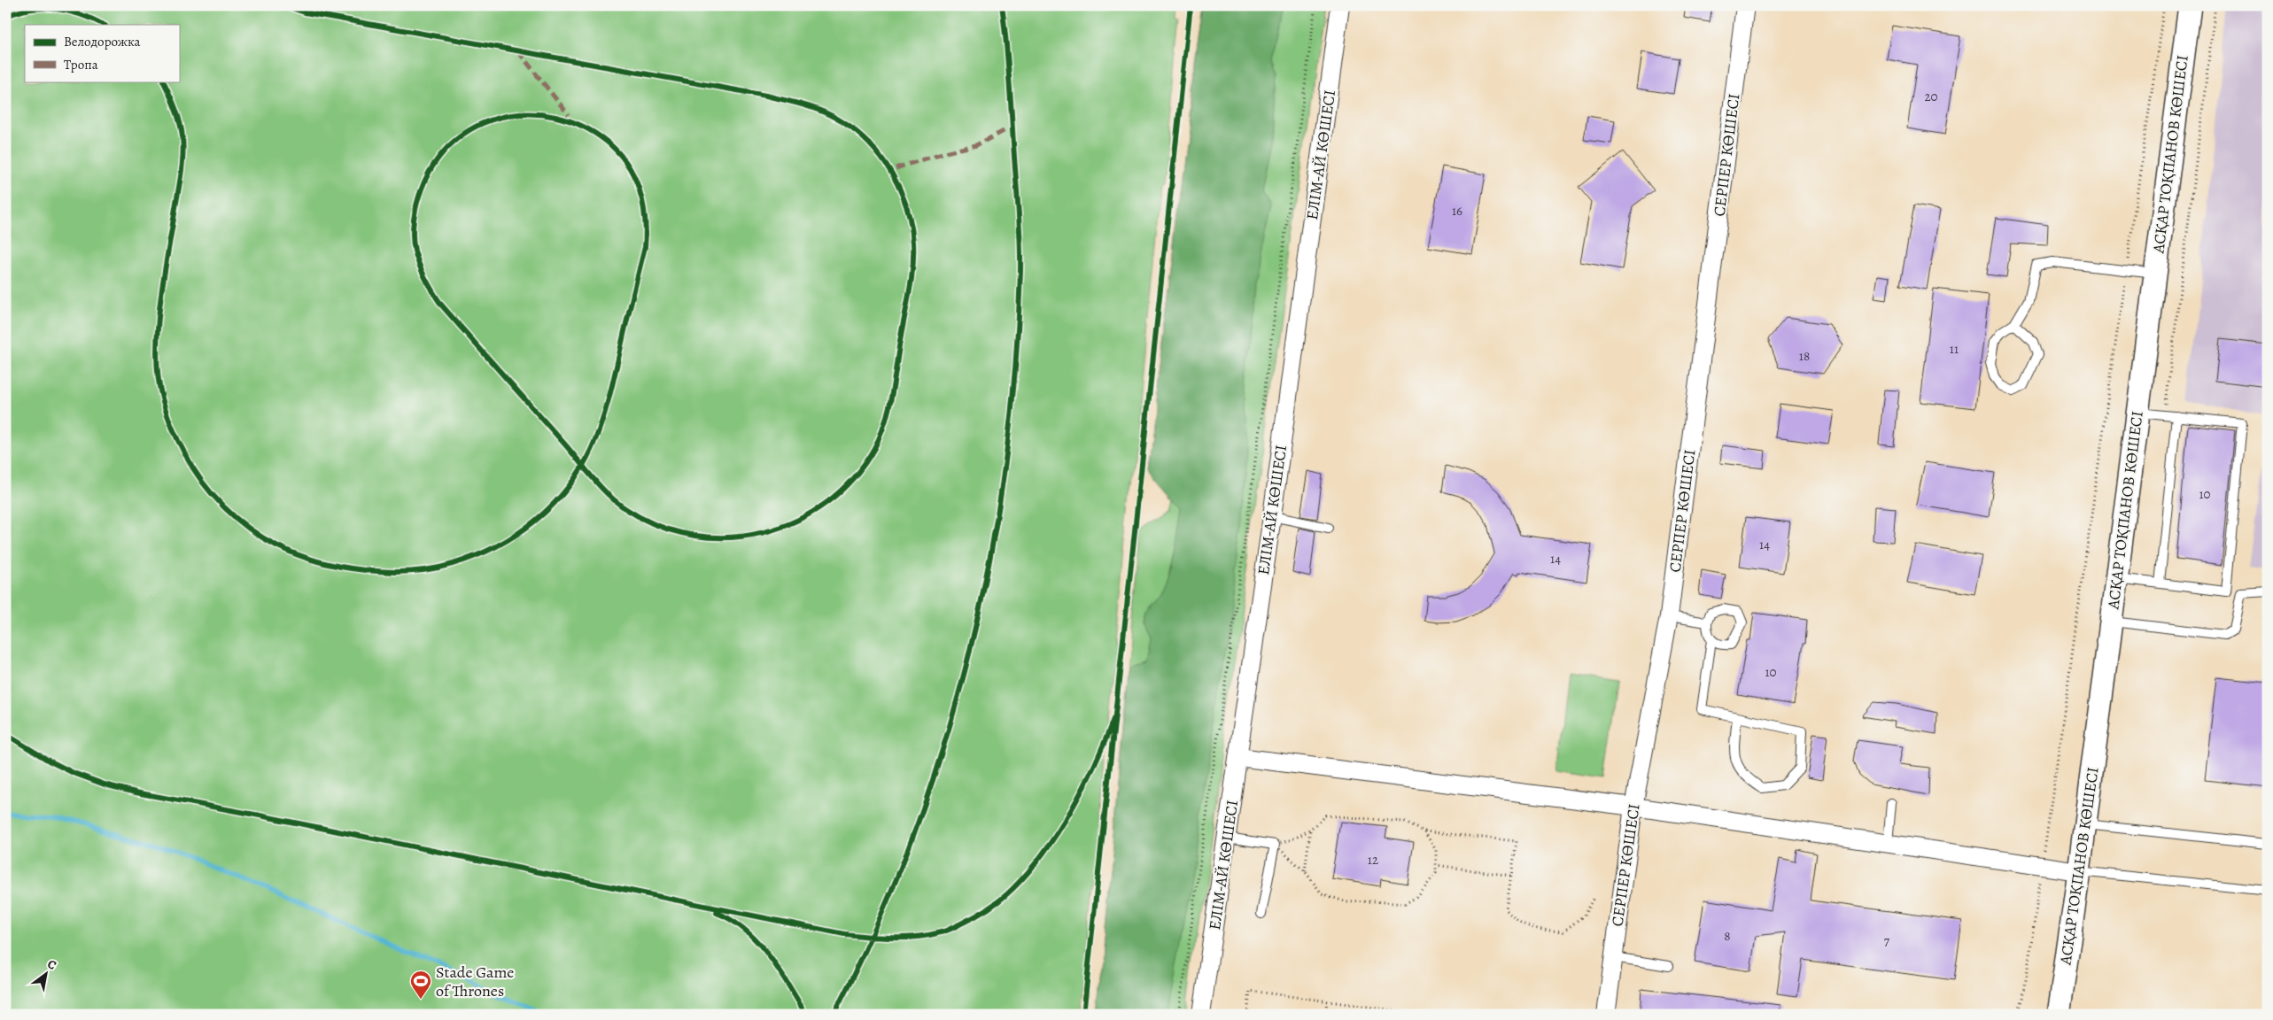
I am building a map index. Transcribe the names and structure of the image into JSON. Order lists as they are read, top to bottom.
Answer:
{
  "streets": {
    "street": ["АСҚАР ТОҚПАНОВ КӨШЕСІ", "ЕЛІМ-АЙ КӨШЕСІ", "СЕРПЕР КӨШЕСІ"]
  },
  "places": {
    "sports": ["Stade Game of Thrones"]
  },
  "house_numbers": [
    "20",
    "16",
    "11",
    "18",
    "10",
    "14",
    "14",
    "10",
    "12",
    "8",
    "7"
  ],
  "legend": ["Велодорожка", "Тропа"],
  "north": "top right"
}
